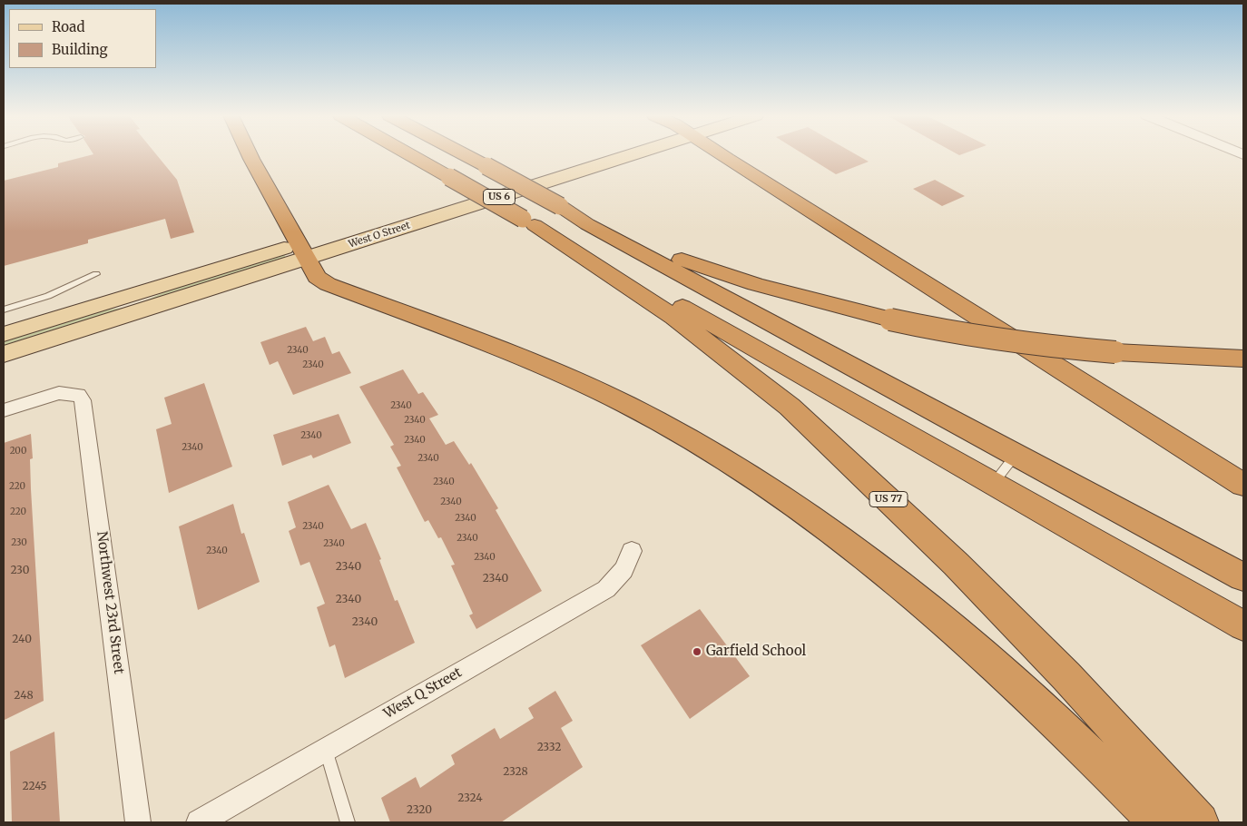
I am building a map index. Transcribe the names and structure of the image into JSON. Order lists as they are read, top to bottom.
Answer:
{
  "streets": {
    "highway": ["US 77"],
    "main road": ["US 6", "West O Street"],
    "street": ["Northwest 23rd Street", "West Q Street"]
  },
  "places": ["Garfield School"],
  "house_numbers": [
    "2340",
    "2340",
    "2340",
    "2340",
    "2340",
    "2340",
    "2340",
    "200",
    "2340",
    "2340",
    "220",
    "2340",
    "220",
    "2340",
    "2340",
    "2340",
    "230",
    "2340",
    "2340",
    "2340",
    "2340",
    "230",
    "2340",
    "2340",
    "2340",
    "240",
    "248",
    "2332",
    "2328",
    "2245",
    "2324",
    "2320"
  ],
  "legend": ["Road", "Building"]
}
